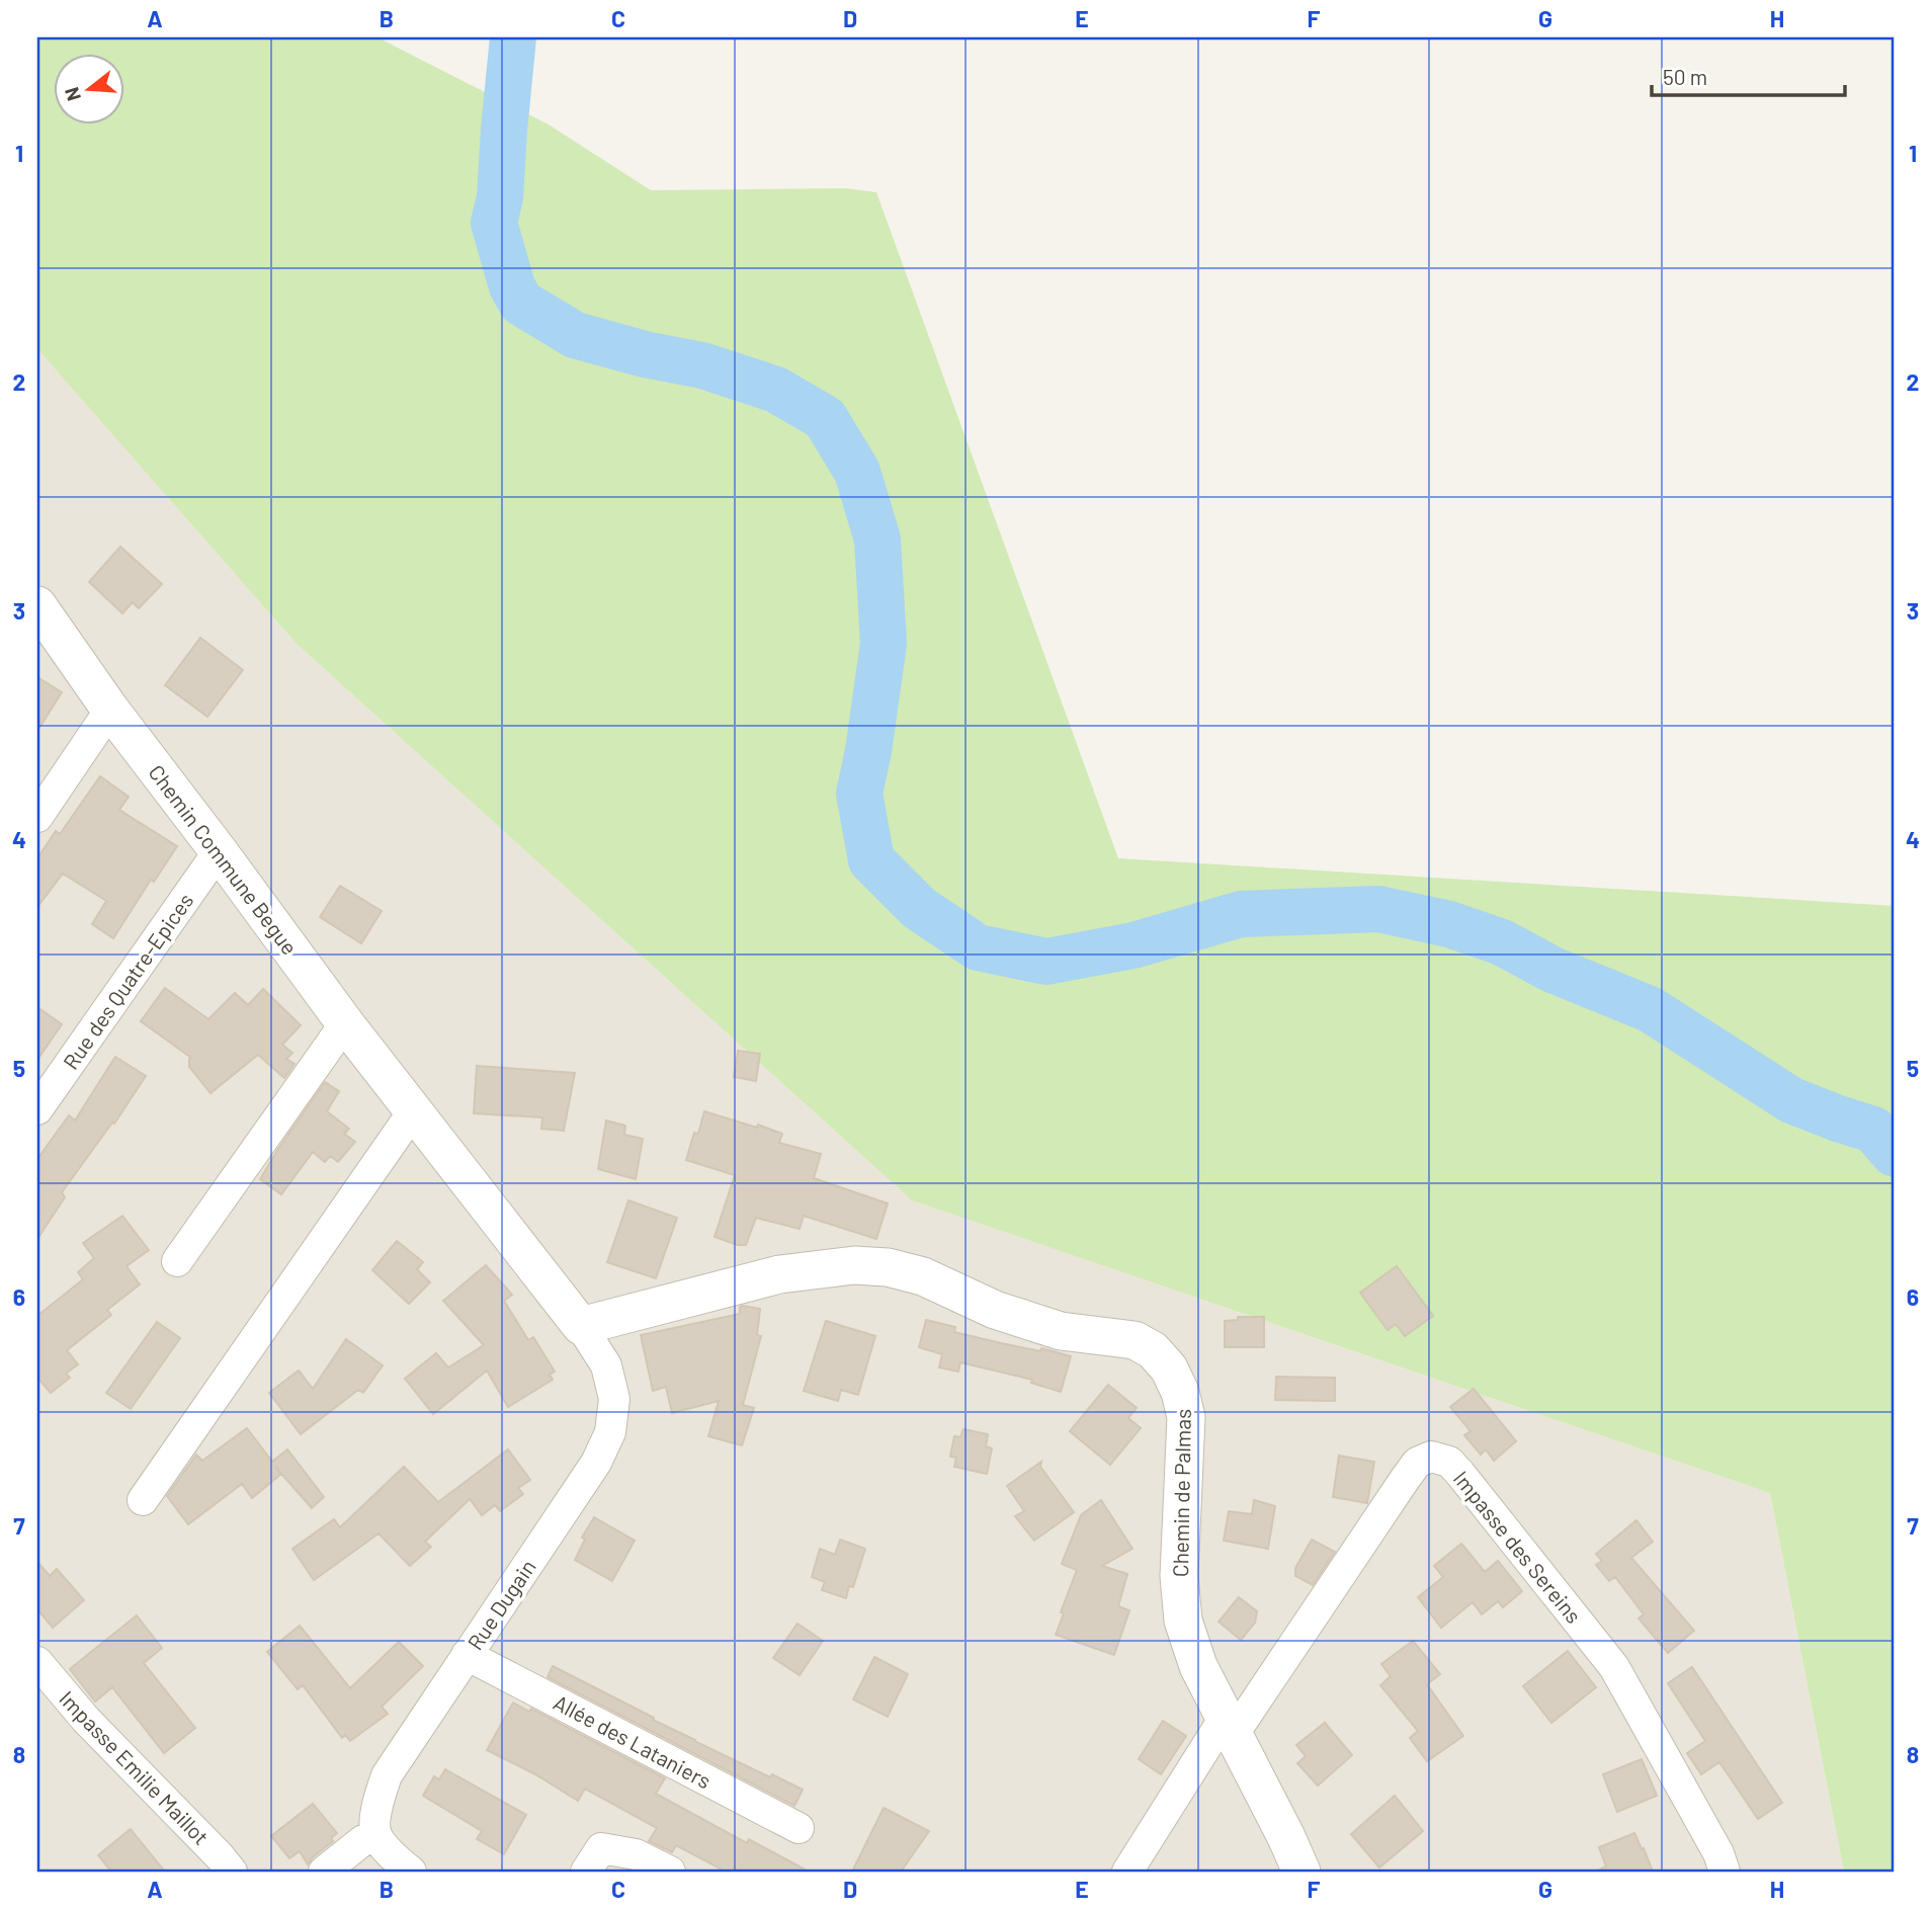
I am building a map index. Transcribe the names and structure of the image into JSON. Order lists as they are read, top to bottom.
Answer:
{
  "streets": {
    "street": [
      "Chemin Commune Begue",
      "Rue des Quatre-Epices",
      "Chemin de Palmas",
      "Impasse des Sereins",
      "Rue Dugain",
      "Allée des Lataniers",
      "Impasse Emilie Maillot"
    ]
  },
  "crossings": [
    ["Chemin Commune Begue", "Rue des Quatre-Epices"],
    ["Chemin Commune Begue", "Chemin de Palmas"],
    ["Chemin Commune Begue", "Rue Dugain"],
    ["Chemin de Palmas", "Impasse des Sereins"],
    ["Chemin de Palmas", "Rue Dugain"],
    ["Rue Dugain", "Allée des Lataniers"]
  ],
  "scale_bar": "50 m",
  "north": "left",
  "grid": {
    "columns": [
      "A",
      "B",
      "C",
      "D",
      "E",
      "F",
      "G",
      "H"
    ],
    "rows": [
      "1",
      "2",
      "3",
      "4",
      "5",
      "6",
      "7",
      "8"
    ]
  }
}
